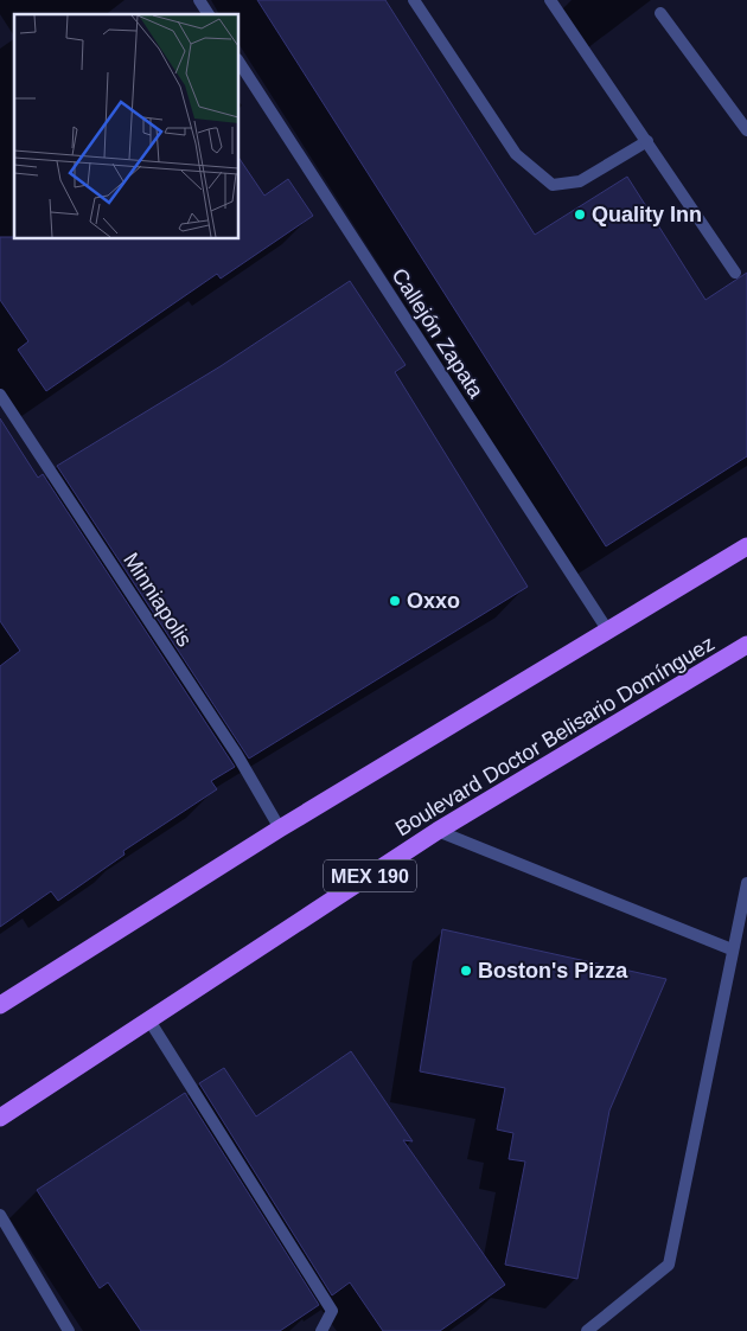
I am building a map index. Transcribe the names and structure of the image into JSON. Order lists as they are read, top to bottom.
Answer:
{
  "streets": {
    "main road": ["Boulevard Doctor Belisario Domínguez", "MEX 190"],
    "street": ["Callejón Zapata", "Minniapolis"]
  },
  "places": ["Quality Inn", "Oxxo", "Boston's Pizza"]
}
